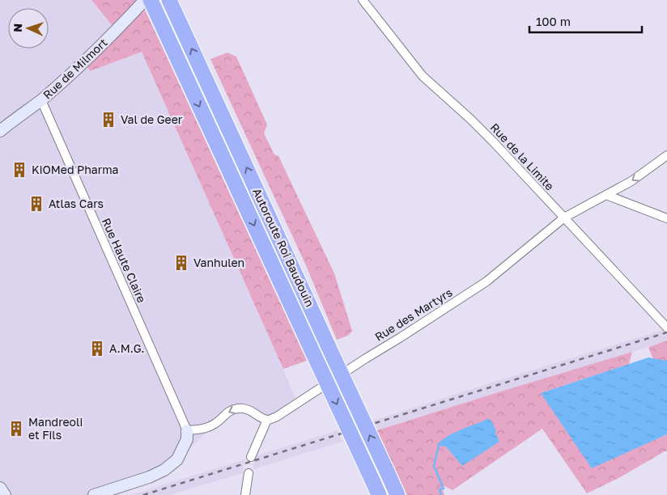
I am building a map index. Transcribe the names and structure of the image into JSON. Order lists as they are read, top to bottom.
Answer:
{
  "streets": {
    "highway": ["Autoroute Roi Baudouin"],
    "street": [
      "Rue de Milmort",
      "Rue de la Limite",
      "Rue Haute Claire",
      "Rue des Martyrs"
    ]
  },
  "crossings": [
    ["Rue de Milmort", "Rue Haute Claire"],
    ["Rue de la Limite", "Rue des Martyrs"]
  ],
  "places": {
    "building": [
      "Val de Geer",
      "KiOMed Pharma",
      "Atlas Cars",
      "Vanhulen",
      "A.M.G.",
      "Mandreoli et Fils"
    ]
  },
  "scale_bar": "100 m",
  "north": "left"
}
